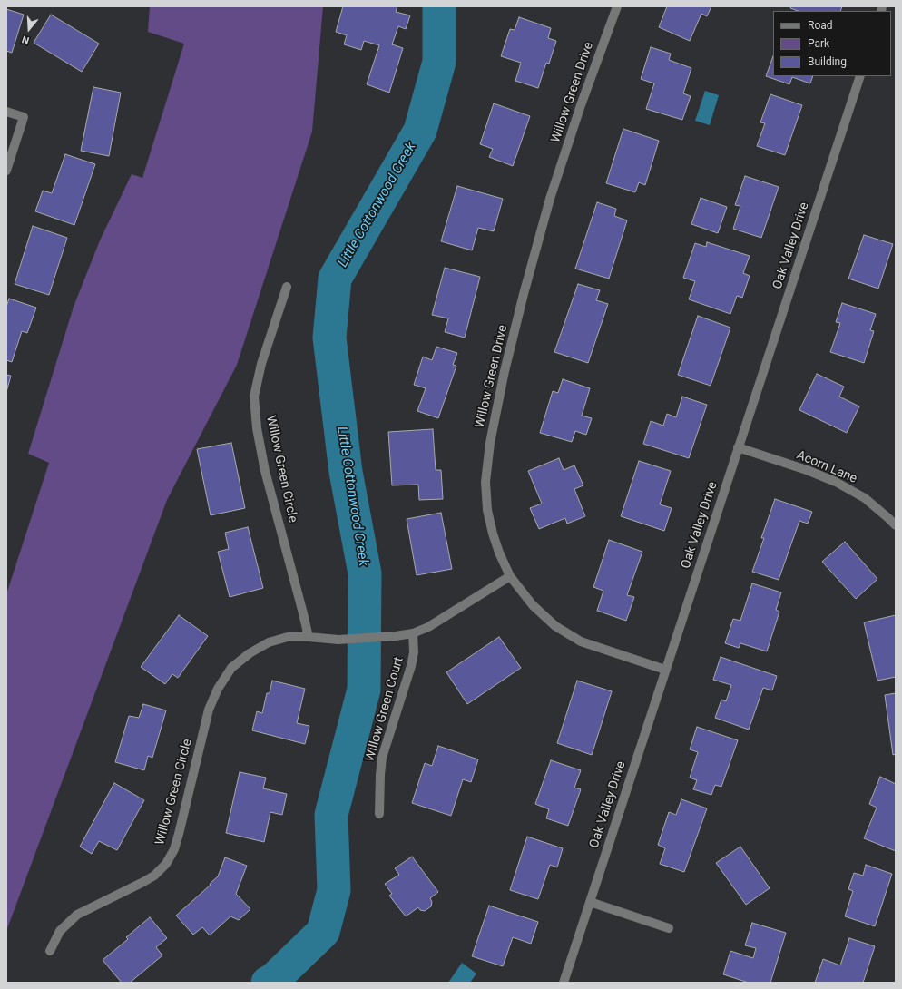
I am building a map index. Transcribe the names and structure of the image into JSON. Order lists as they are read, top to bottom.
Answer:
{
  "streets": {
    "street": [
      "Willow Green Drive",
      "Oak Valley Drive",
      "Acorn Lane",
      "Willow Green Circle",
      "Willow Green Court"
    ]
  },
  "crossings": [
    ["Willow Green Drive", "Oak Valley Drive"],
    ["Willow Green Drive", "Willow Green Circle"],
    ["Oak Valley Drive", "Acorn Lane"],
    ["Willow Green Circle", "Willow Green Court"]
  ],
  "water": ["Little Cottonwood Creek"],
  "legend": ["Road", "Park", "Building"],
  "north": "bottom"
}
